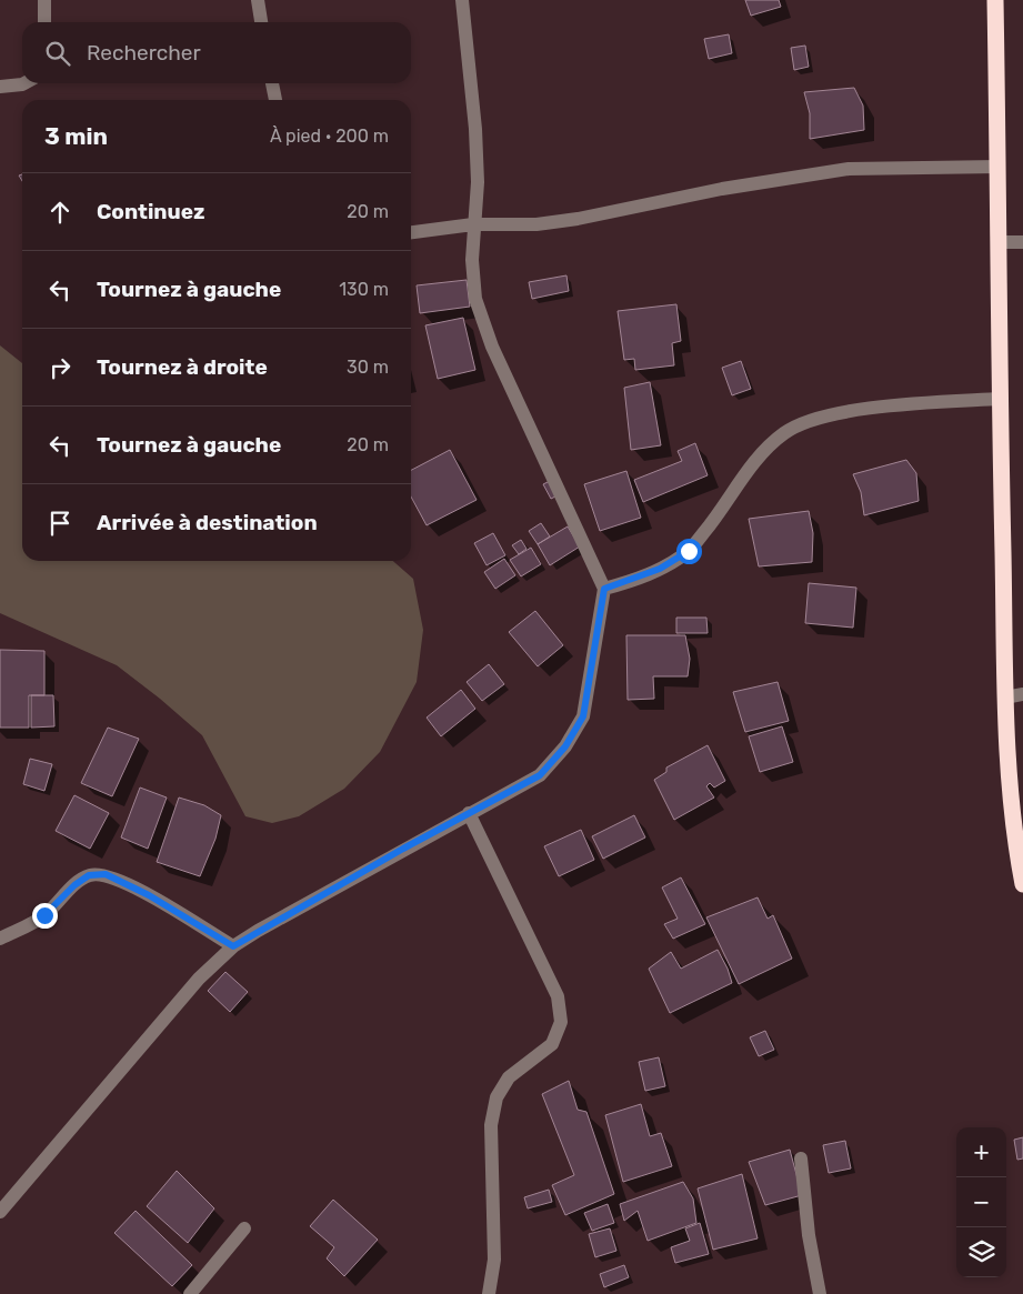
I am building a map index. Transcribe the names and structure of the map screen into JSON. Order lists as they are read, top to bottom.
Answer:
{
  "page": {
    "search": "Rechercher",
    "heading": ["3 min", "À pied · 200 m"],
    "list": [
      ["Continuez", "20 m"],
      ["Tournez à gauche", "130 m"],
      ["Tournez à droite", "30 m"],
      ["Tournez à gauche", "20 m"],
      "Arrivée à destination"
    ],
    "map_buttons": ["+", "−"]
  }
}
